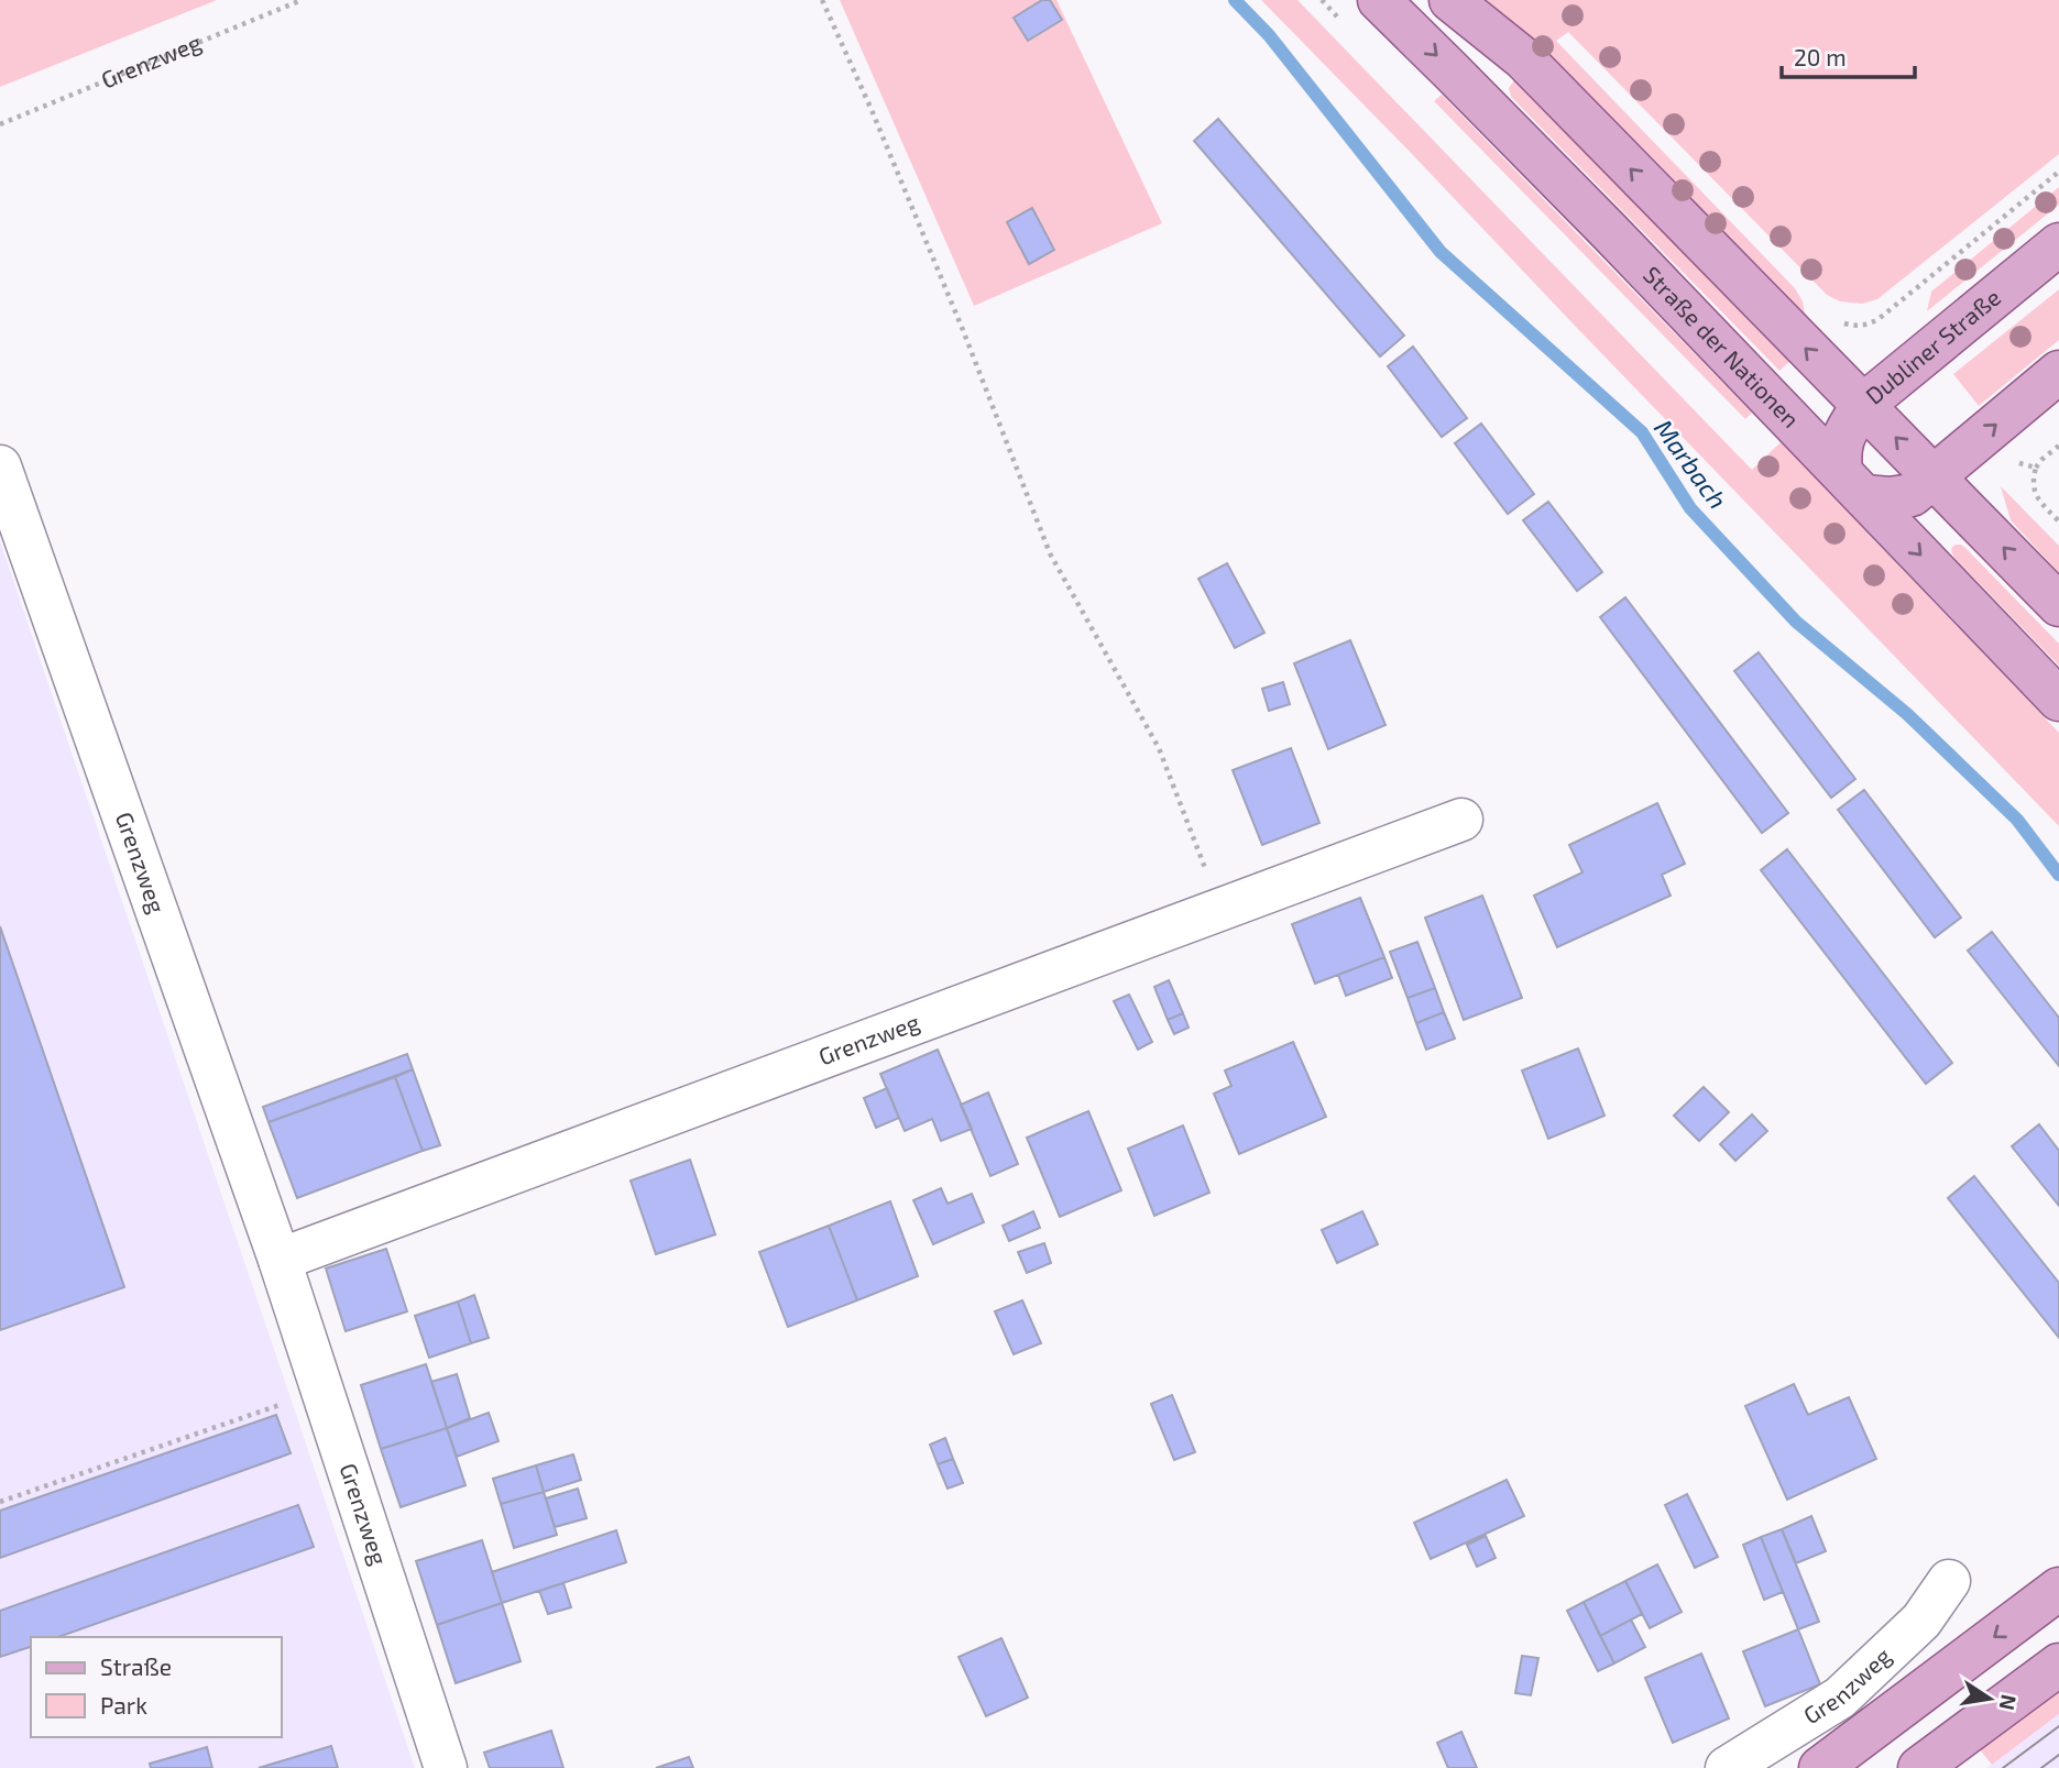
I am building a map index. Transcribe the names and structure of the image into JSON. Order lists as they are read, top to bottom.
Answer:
{
  "streets": {
    "main road": ["Straße der Nationen", "Dubliner Straße"],
    "street": ["Grenzweg"]
  },
  "crossings": [
    ["Straße der Nationen", "Dubliner Straße"]
  ],
  "water": ["Marbach"],
  "legend": ["Straße", "Park"],
  "scale_bar": "20 m",
  "north": "right"
}
